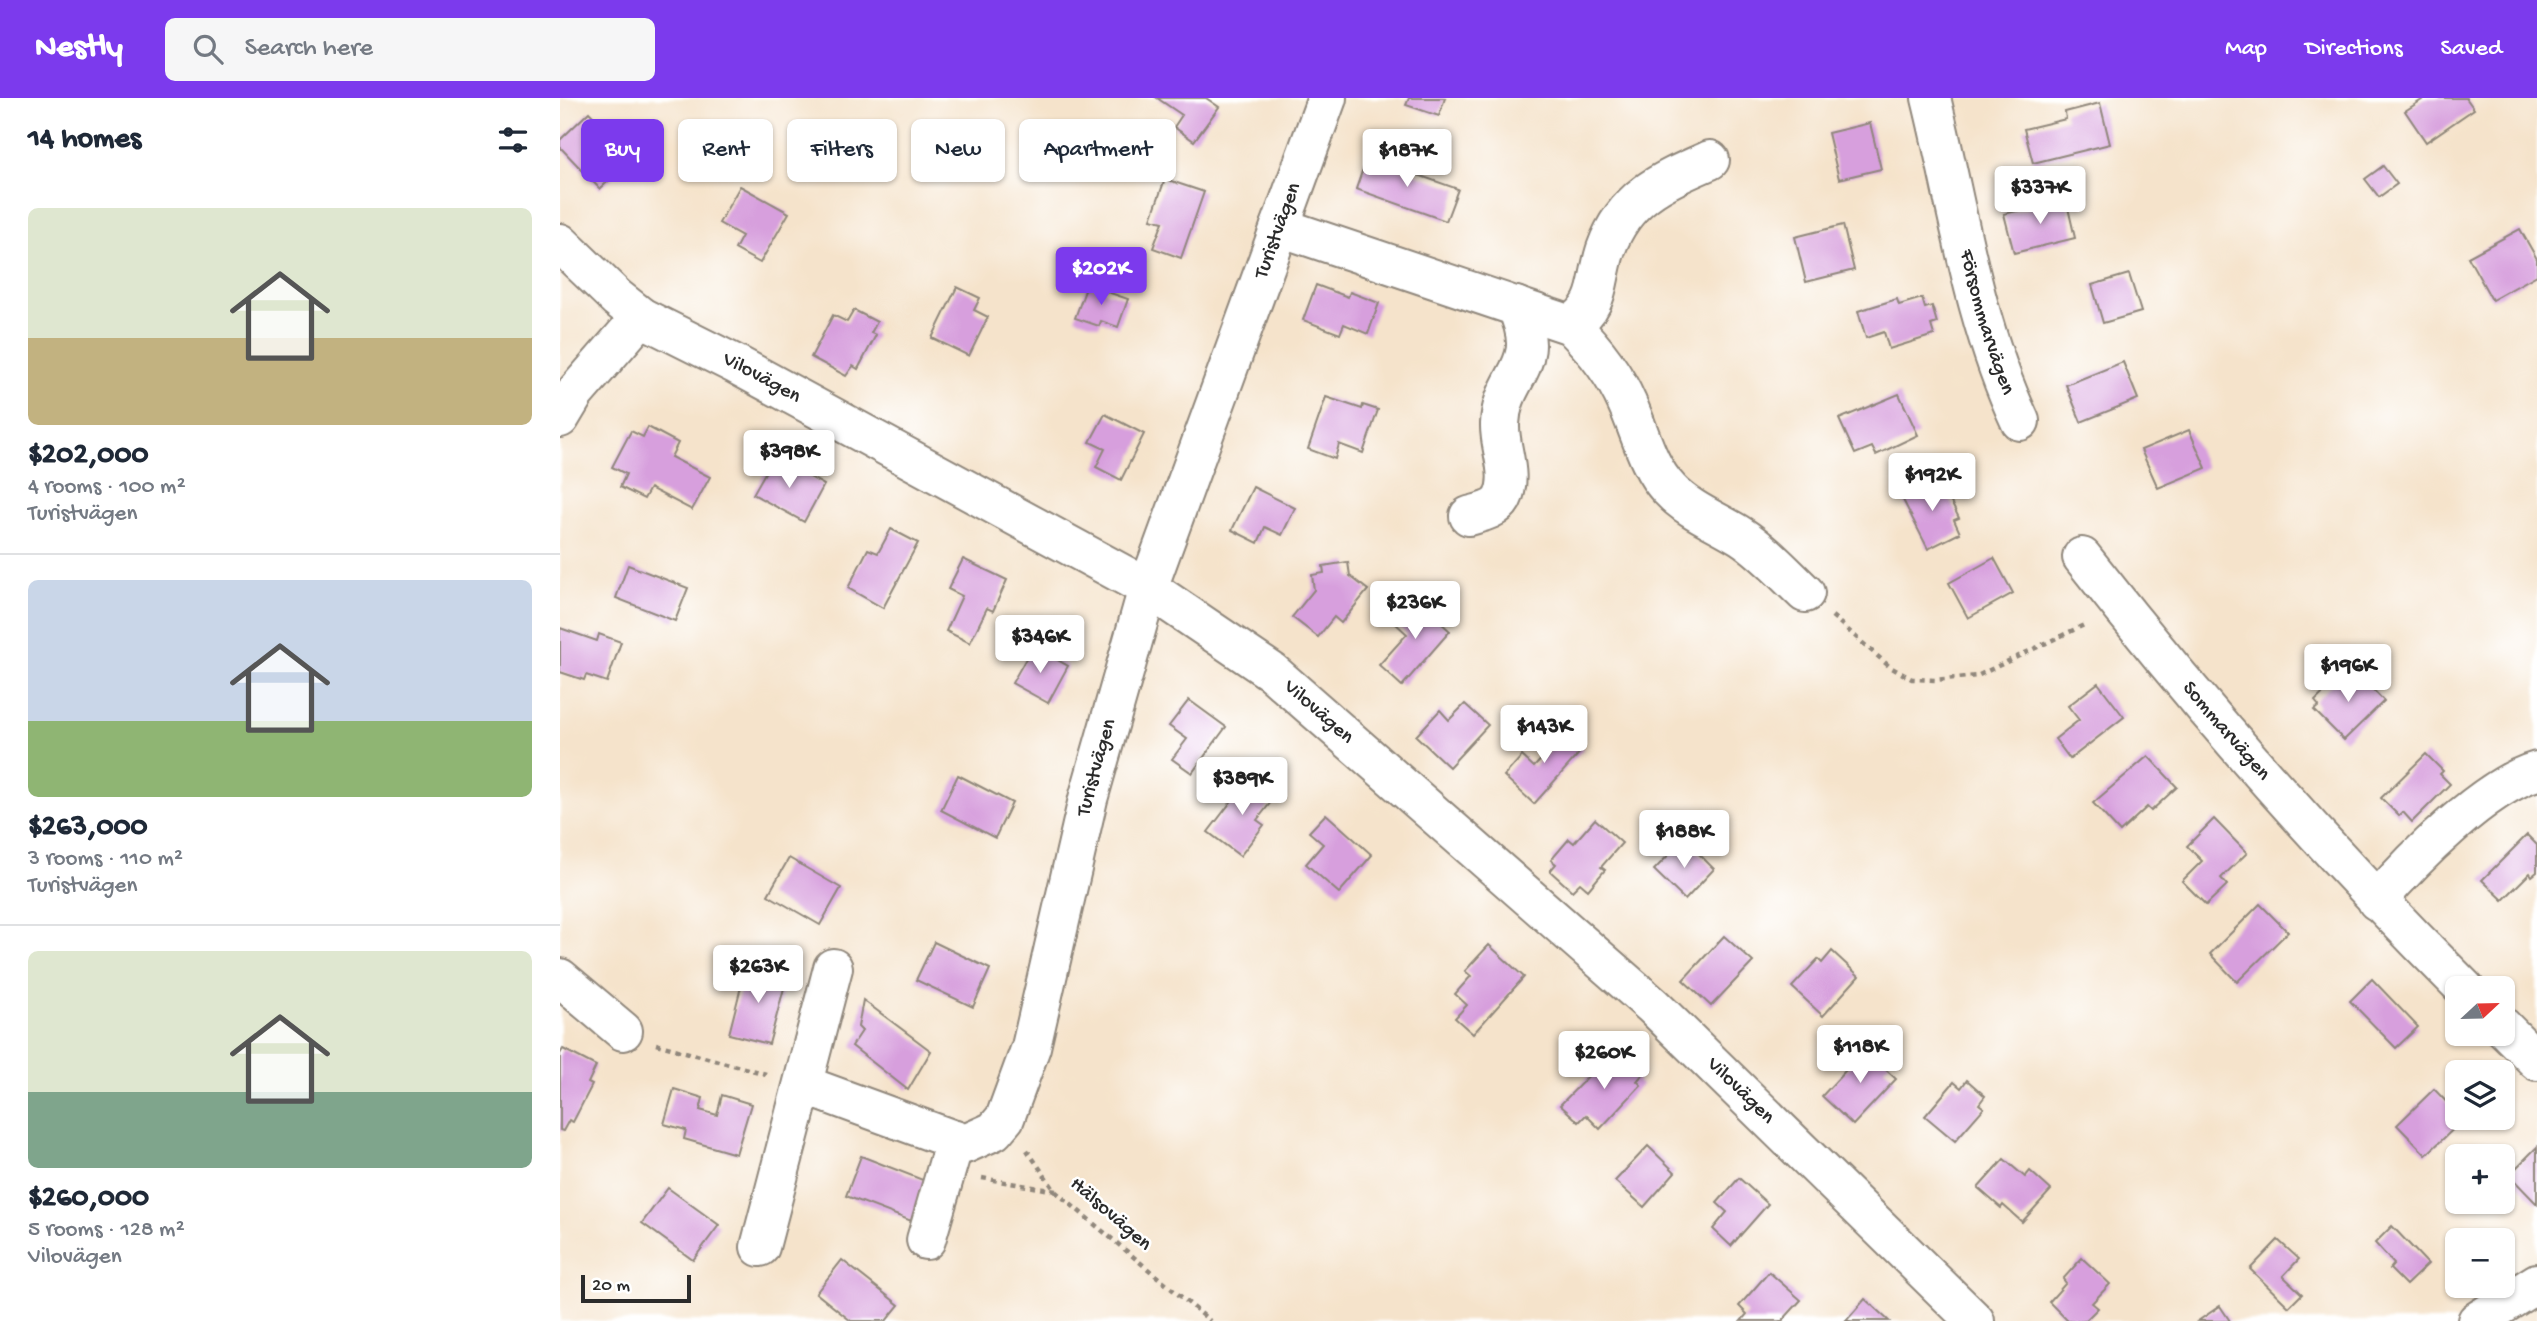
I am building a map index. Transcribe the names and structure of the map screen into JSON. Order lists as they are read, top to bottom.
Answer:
{
  "streets": {
    "street": [
      "Turistvägen",
      "Försommarvägen",
      "Vilovägen",
      "Sommarvägen"
    ],
    "path": ["Hälsovägen"]
  },
  "crossings": [
    ["Turistvägen", "Vilovägen"],
    ["Turistvägen", "Hälsovägen"]
  ],
  "scale_bar": "20 m",
  "north": "right",
  "page": {
    "header": "Nestly",
    "search": "Search here",
    "nav": ["Map", "Directions", "Saved"],
    "heading": "14 homes",
    "chip": [
      "Buy",
      "Rent",
      "Filters",
      "New",
      "Apartment"
    ],
    "price": [
      "$187K",
      "$337K",
      "$202K",
      "$398K",
      "$192K",
      "$236K",
      "$346K",
      "$196K",
      "$143K",
      "$389K",
      "$188K",
      "$263K",
      "$118K",
      "$260K"
    ],
    "list": [
      {
        "name": "$202,000",
        "note": "4 rooms · 100 m² · Turistvägen"
      },
      {
        "name": "$263,000",
        "note": "3 rooms · 110 m² · Turistvägen"
      },
      {
        "name": "$260,000",
        "note": "5 rooms · 128 m² · Vilovägen"
      }
    ],
    "map_buttons": ["+", "−"],
    "scale": "20 m"
  }
}
